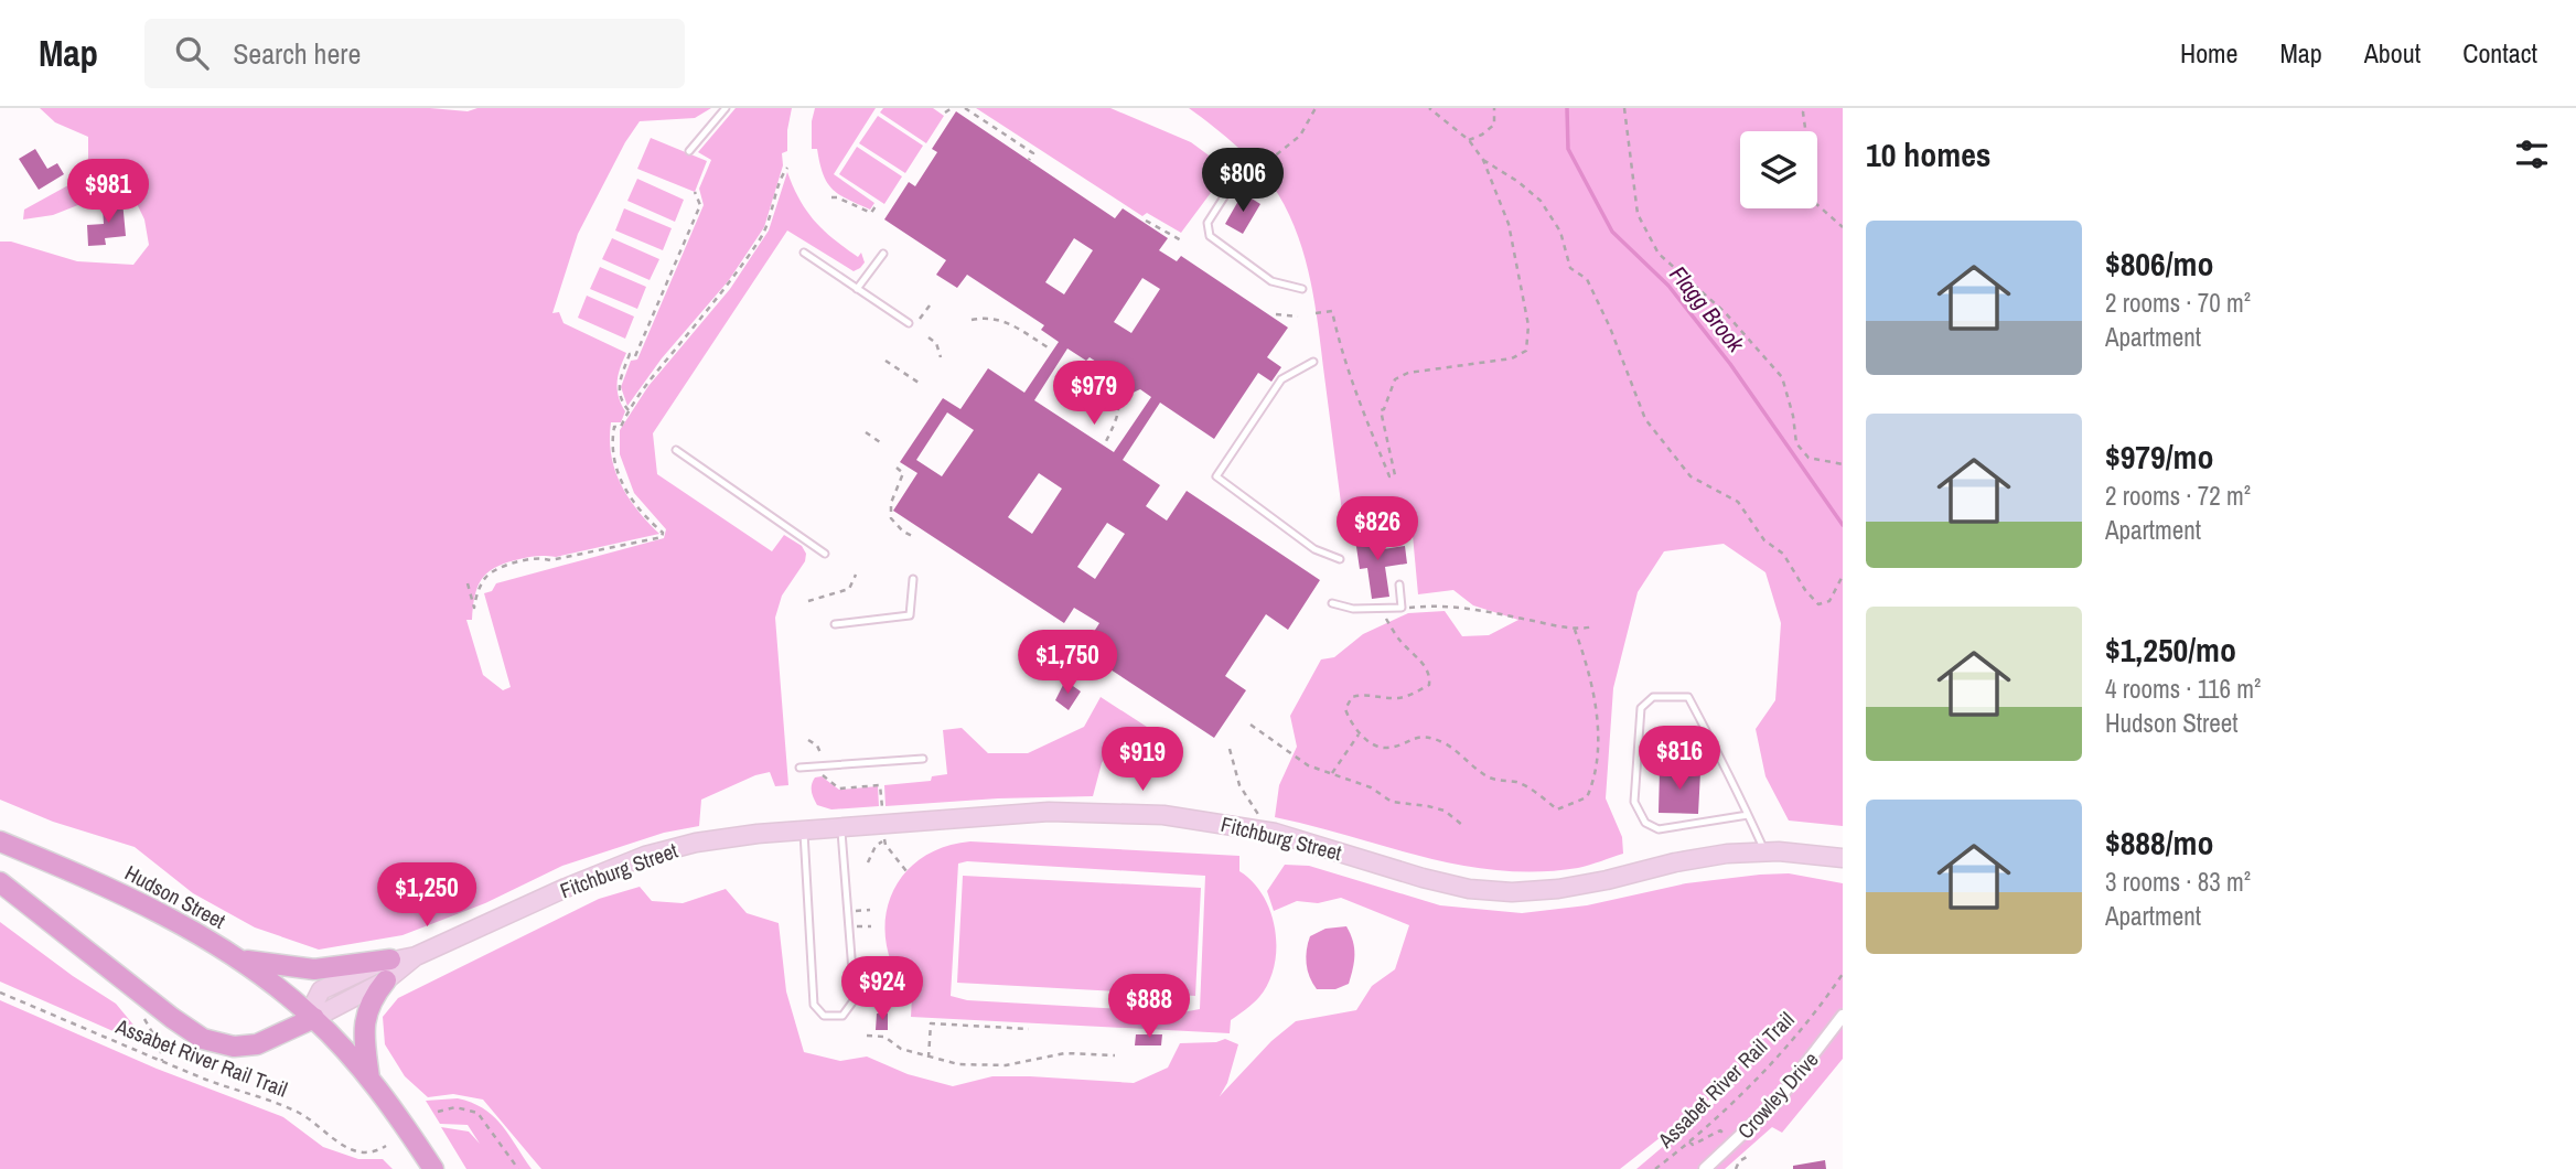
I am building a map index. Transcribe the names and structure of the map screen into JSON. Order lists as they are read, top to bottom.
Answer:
{
  "streets": {
    "main road": ["Hudson Street"],
    "street": ["Fitchburg Street", "Crowley Drive"],
    "path": ["Assabet River Rail Trail"]
  },
  "water": ["Flagg Brook"],
  "page": {
    "header": "Map",
    "search": "Search here",
    "nav": [
      "Home",
      "Map",
      "About",
      "Contact"
    ],
    "heading": "10 homes",
    "price": [
      "$806",
      "$981",
      "$979",
      "$826",
      "$1,750",
      "$816",
      "$919",
      "$1,250",
      "$924",
      "$888"
    ],
    "list": [
      {
        "name": "$806/mo",
        "note": "2 rooms · 70 m² · Apartment"
      },
      {
        "name": "$979/mo",
        "note": "2 rooms · 72 m² · Apartment"
      },
      {
        "name": "$1,250/mo",
        "note": "4 rooms · 116 m² · Hudson Street"
      },
      {
        "name": "$888/mo",
        "note": "3 rooms · 83 m² · Apartment"
      }
    ]
  }
}
